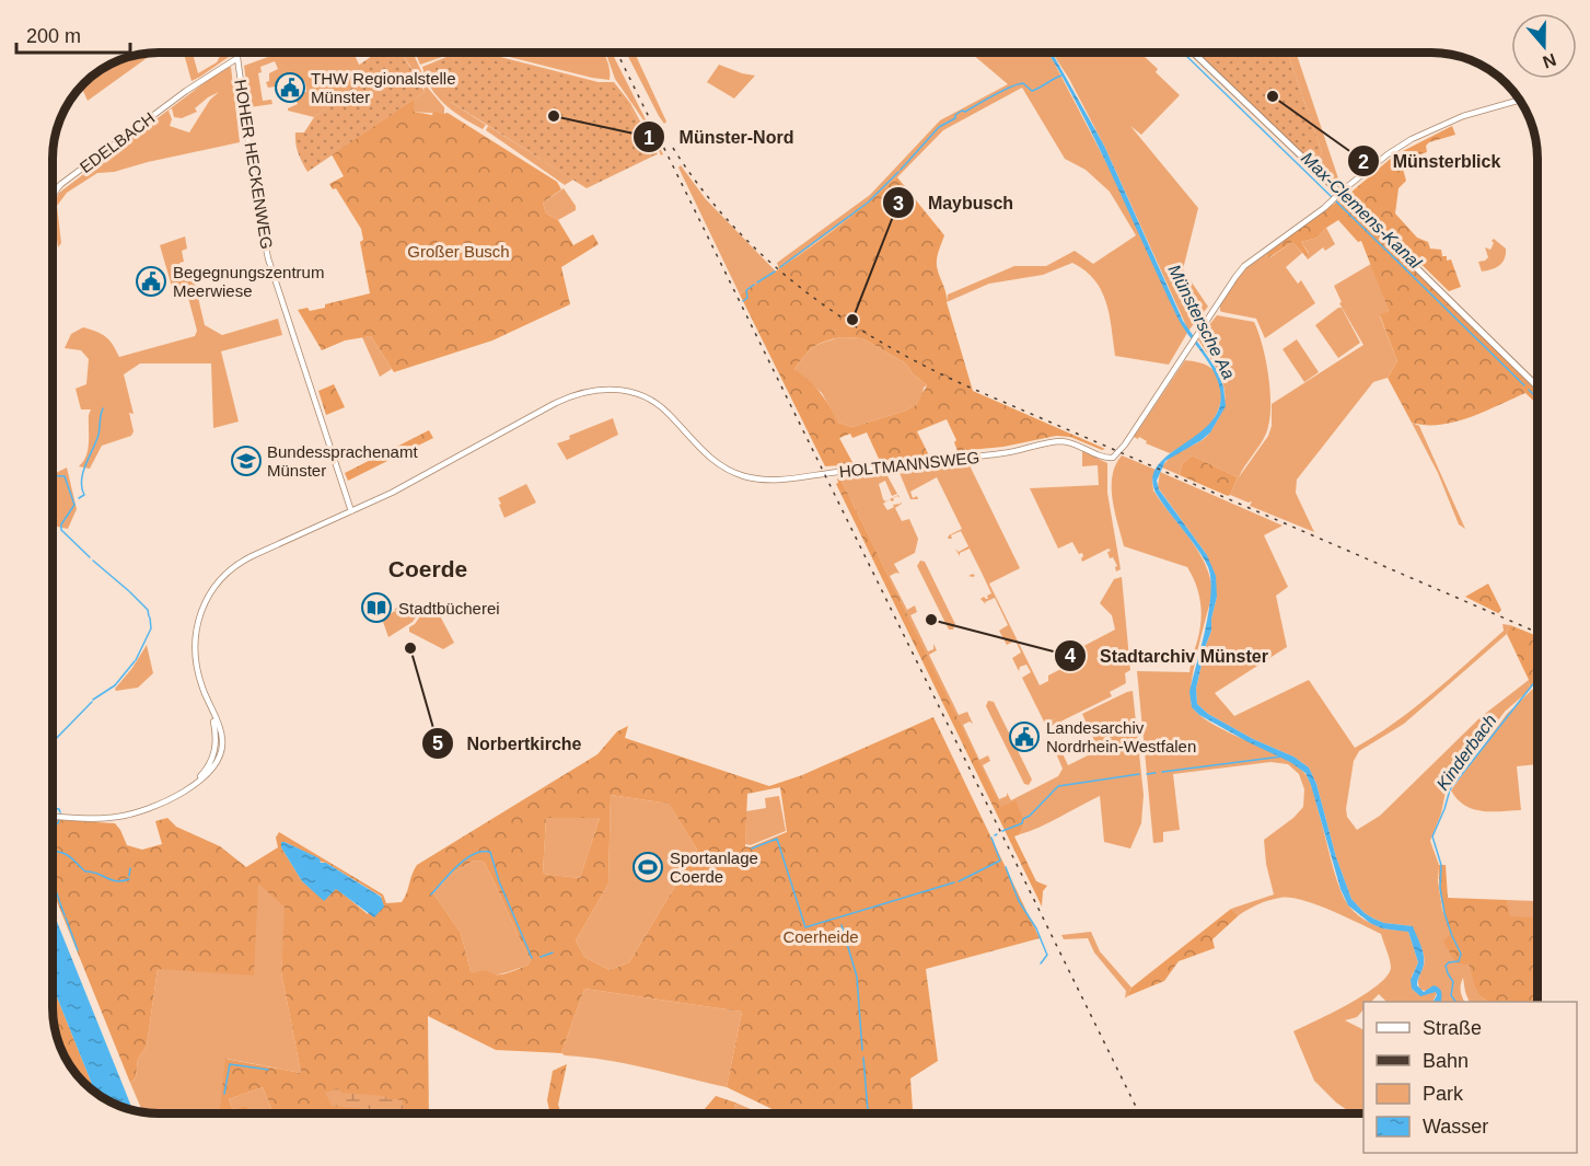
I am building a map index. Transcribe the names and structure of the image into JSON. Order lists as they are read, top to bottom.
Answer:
{
  "streets": {
    "street": ["EDELBACH", "HOHER HECKENWEG", "HOLTMANNSWEG"]
  },
  "crossings": [
    ["EDELBACH", "HOHER HECKENWEG"],
    ["HOHER HECKENWEG", "HOLTMANNSWEG"]
  ],
  "districts": ["Coerde"],
  "water": ["Max-Clemens-Kanal", "Münstersche Aa", "Kinderbach"],
  "parks": ["Großer Busch", "Coerheide"],
  "places": {
    "public building": ["THW Regionalstelle Münster", "Begegnungszentrum Meerwiese", "Landesarchiv Nordrhein-Westfalen"],
    "other": [
      "Münsterblick",
      "Münster-Nord",
      "Maybusch",
      "Stadtarchiv Münster",
      "Norbertkirche"
    ],
    "school or university": ["Bundessprachenamt Münster"],
    "library": ["Stadtbücherei"],
    "sports": ["Sportanlage Coerde"]
  },
  "legend": [
    "Straße",
    "Bahn",
    "Park",
    "Wasser"
  ],
  "scale_bar": "200 m",
  "north": "bottom"
}
